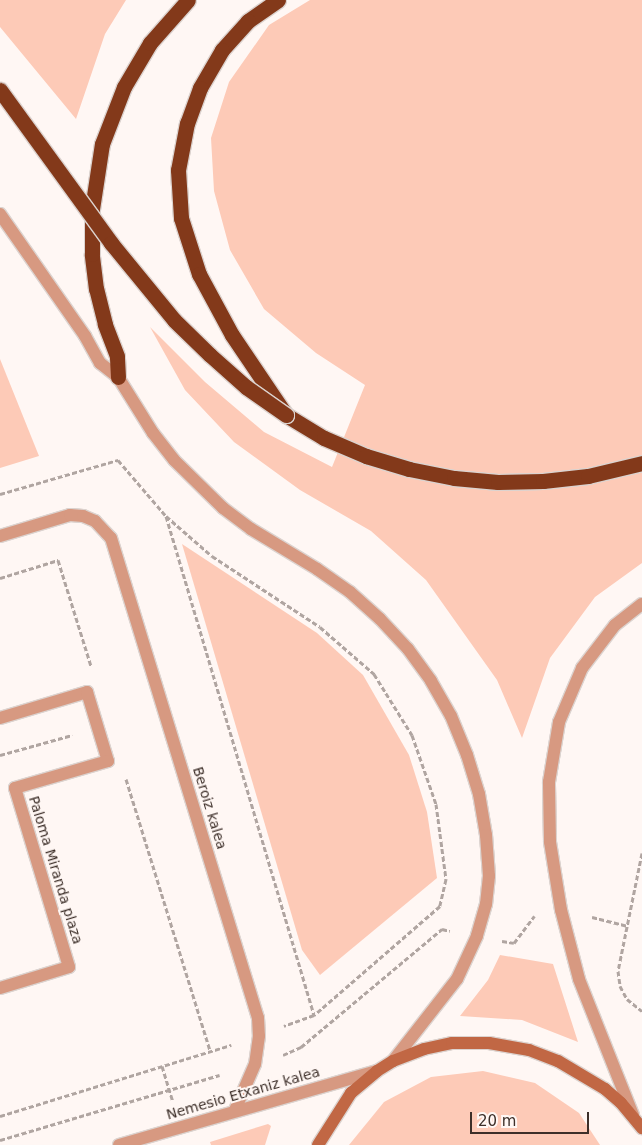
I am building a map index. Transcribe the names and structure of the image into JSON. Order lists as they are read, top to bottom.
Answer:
{
  "streets": {
    "street": ["Beroiz kalea", "Paloma Miranda plaza", "Nemesio Etxaniz kalea"]
  },
  "crossings": [
    ["Beroiz kalea", "Nemesio Etxaniz kalea"]
  ],
  "scale_bar": "20 m"
}
